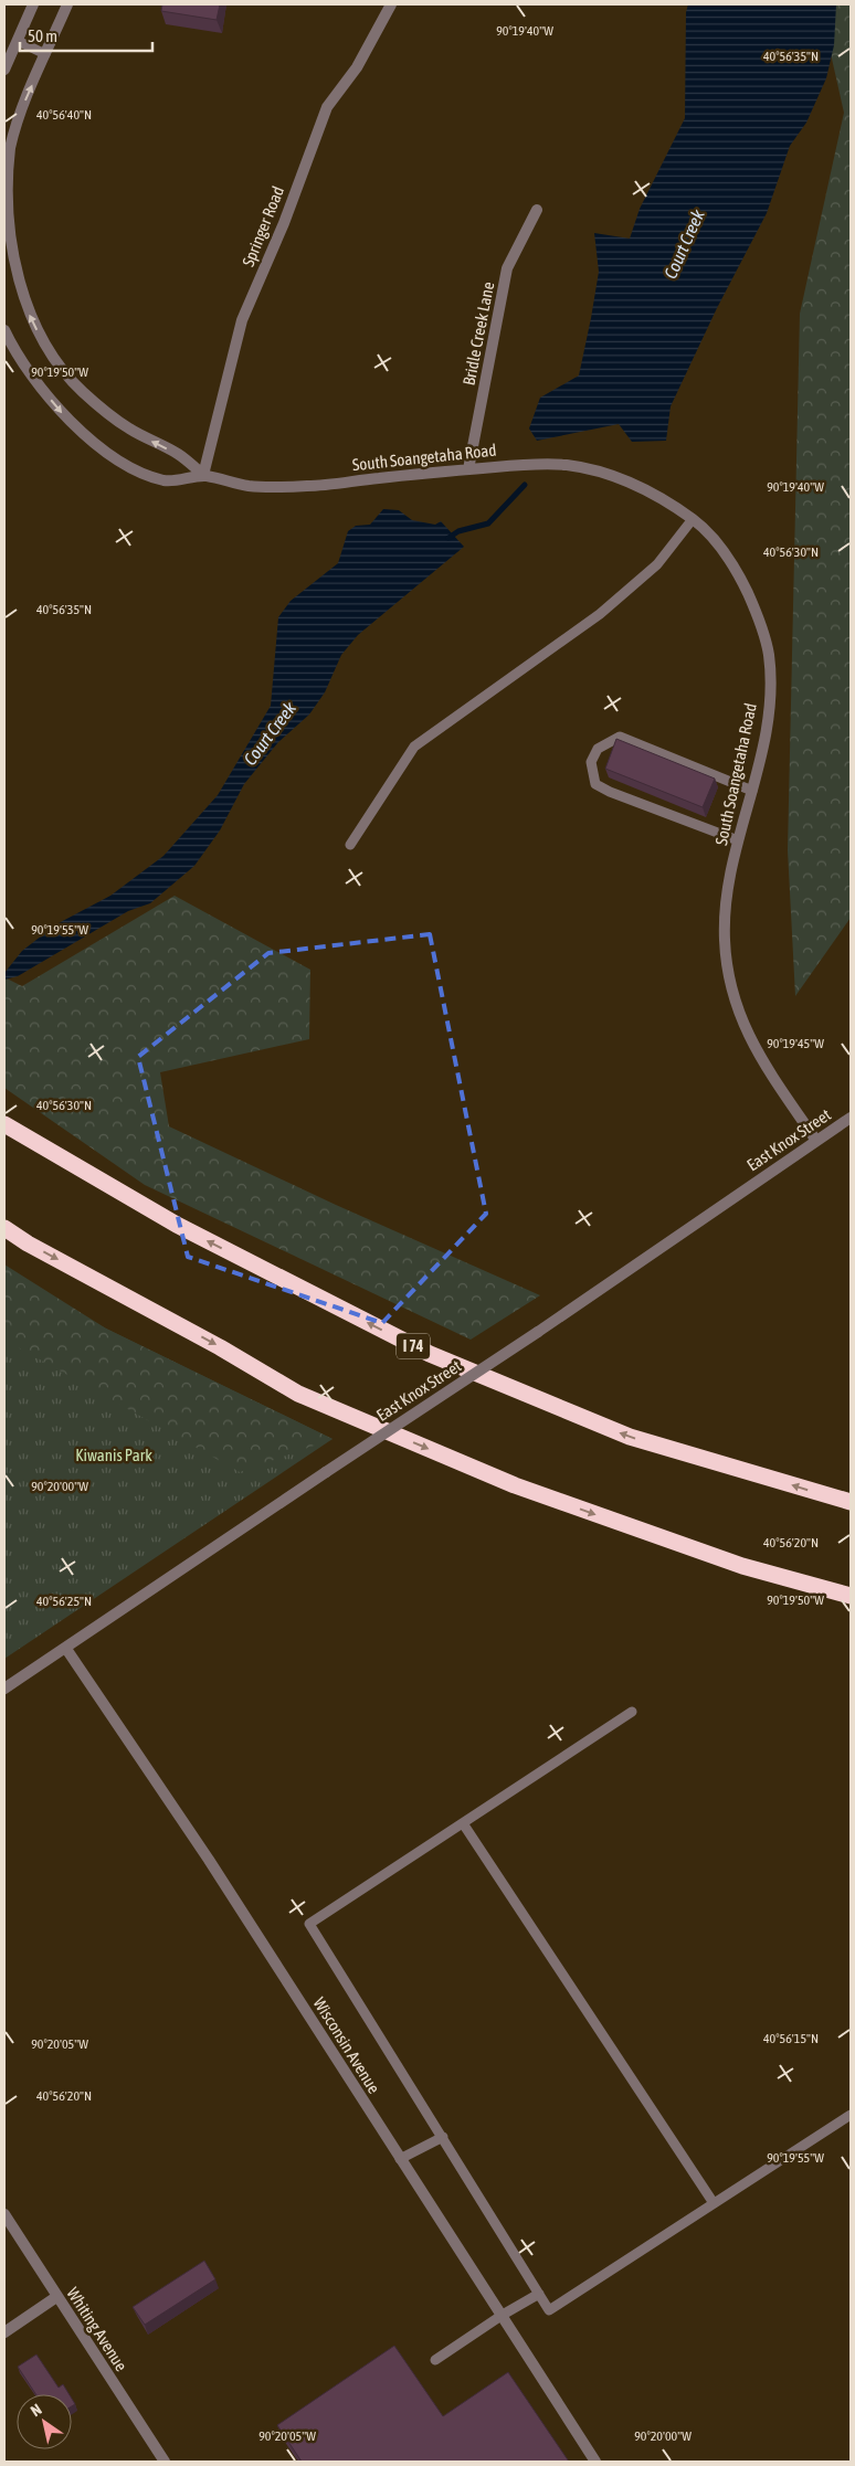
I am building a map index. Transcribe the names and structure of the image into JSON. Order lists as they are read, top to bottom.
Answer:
{
  "streets": {
    "highway": ["I 74"],
    "street": [
      "Springer Road",
      "Bridle Creek Lane",
      "South Soangetaha Road",
      "East Knox Street",
      "Wisconsin Avenue",
      "Whiting Avenue"
    ]
  },
  "crossings": [
    ["Springer Road", "South Soangetaha Road"],
    ["Bridle Creek Lane", "South Soangetaha Road"],
    ["South Soangetaha Road", "East Knox Street"],
    ["East Knox Street", "Wisconsin Avenue"]
  ],
  "water": ["Court Creek"],
  "parks": ["Kiwanis Park"],
  "scale_bar": "50 m",
  "north": "top left",
  "coordinates": [
    "90°19'40\"W",
    "40°56'35\"N",
    "40°56'40\"N",
    "90°19'50\"W",
    "40°56'30\"N",
    "90°19'55\"W",
    "90°19'45\"W",
    "90°20'00\"W",
    "40°56'20\"N",
    "40°56'25\"N",
    "40°56'15\"N",
    "90°20'05\"W"
  ]
}
